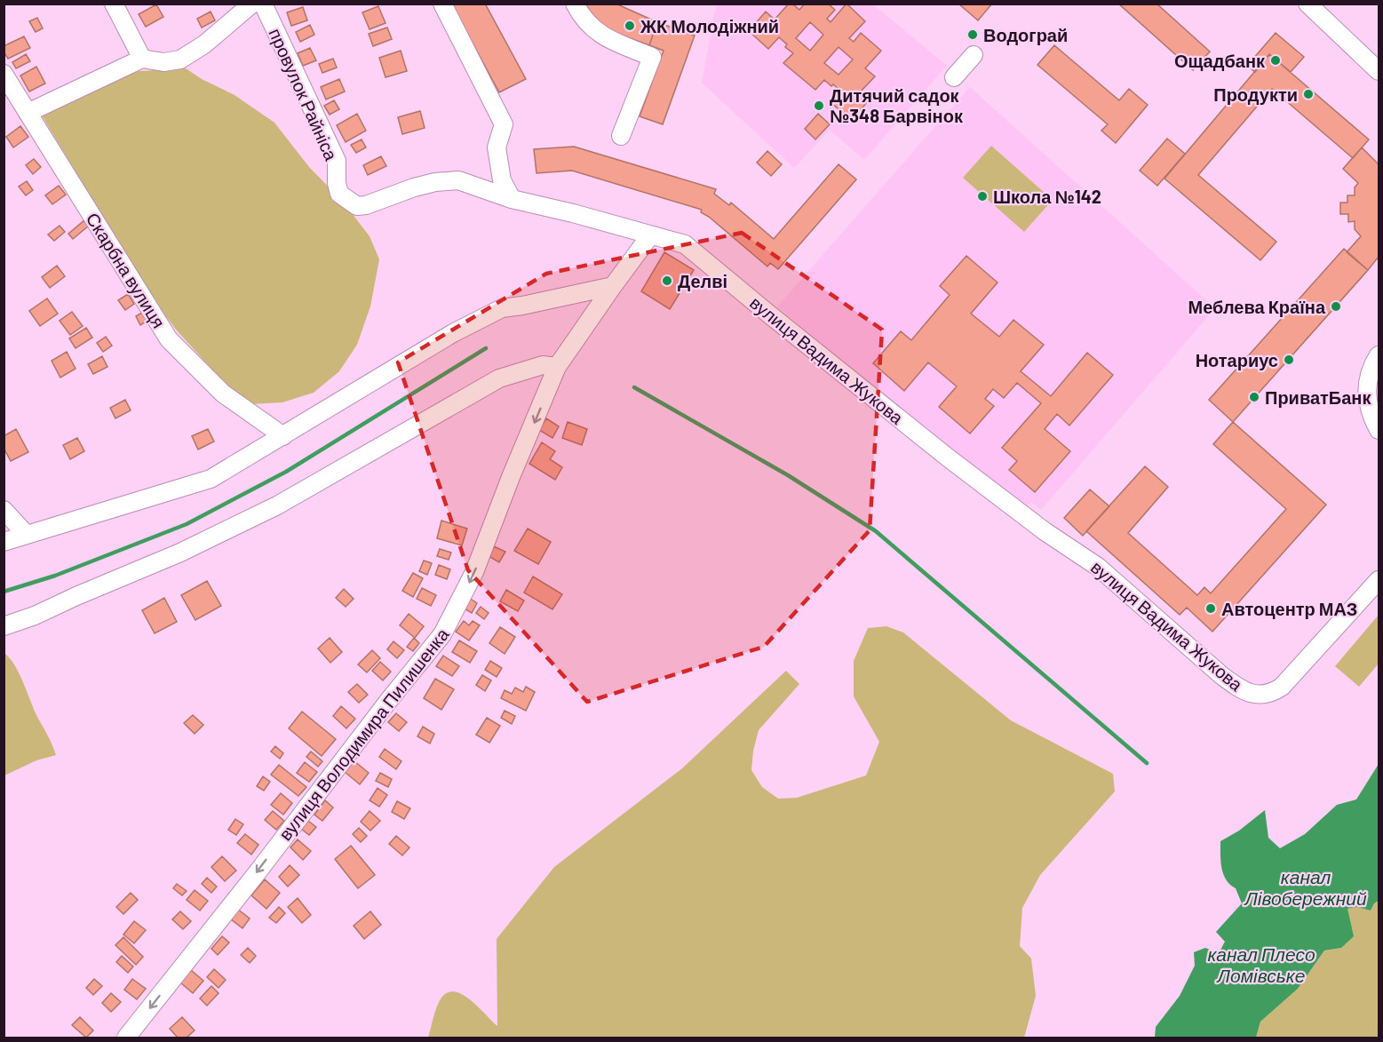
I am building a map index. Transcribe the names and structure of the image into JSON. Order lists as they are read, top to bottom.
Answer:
{
  "streets": {
    "street": [
      "провулок Райніса",
      "Скарбна вулиця",
      "вулиця Вадима Жукова",
      "вулиця Володимира Пилишенка"
    ]
  },
  "crossings": [
    ["провулок Райніса", "вулиця Вадима Жукова"],
    ["вулиця Вадима Жукова", "вулиця Володимира Пилишенка"]
  ],
  "one_way": ["вулиця Володимира Пилишенка"],
  "water": ["канал Лівобережний", "канал Плесо Ломівське"],
  "places": [
    "ЖК Молодіжний",
    "Водограй",
    "Ощадбанк",
    "Продукти",
    "Дитячий садок №348 Барвінок",
    "Школа №142",
    "Делві",
    "Меблева Країна",
    "Нотариус",
    "ПриватБанк",
    "Автоцентр МАЗ"
  ]
}
